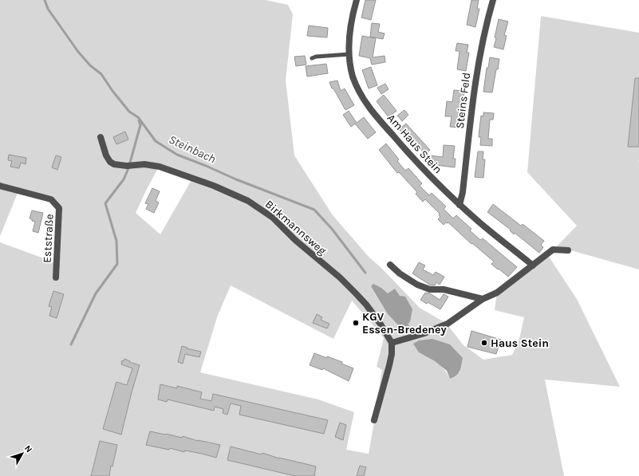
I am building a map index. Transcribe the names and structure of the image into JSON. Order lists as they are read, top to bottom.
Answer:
{
  "streets": {
    "street": [
      "Steins Feld",
      "Am Haus Stein",
      "Birkmannsweg",
      "Eststraße"
    ]
  },
  "crossings": [
    ["Steins Feld", "Am Haus Stein"]
  ],
  "water": ["Steinbach"],
  "places": ["KGV Essen-Bredeney", "Haus Stein"],
  "north": "top right"
}
